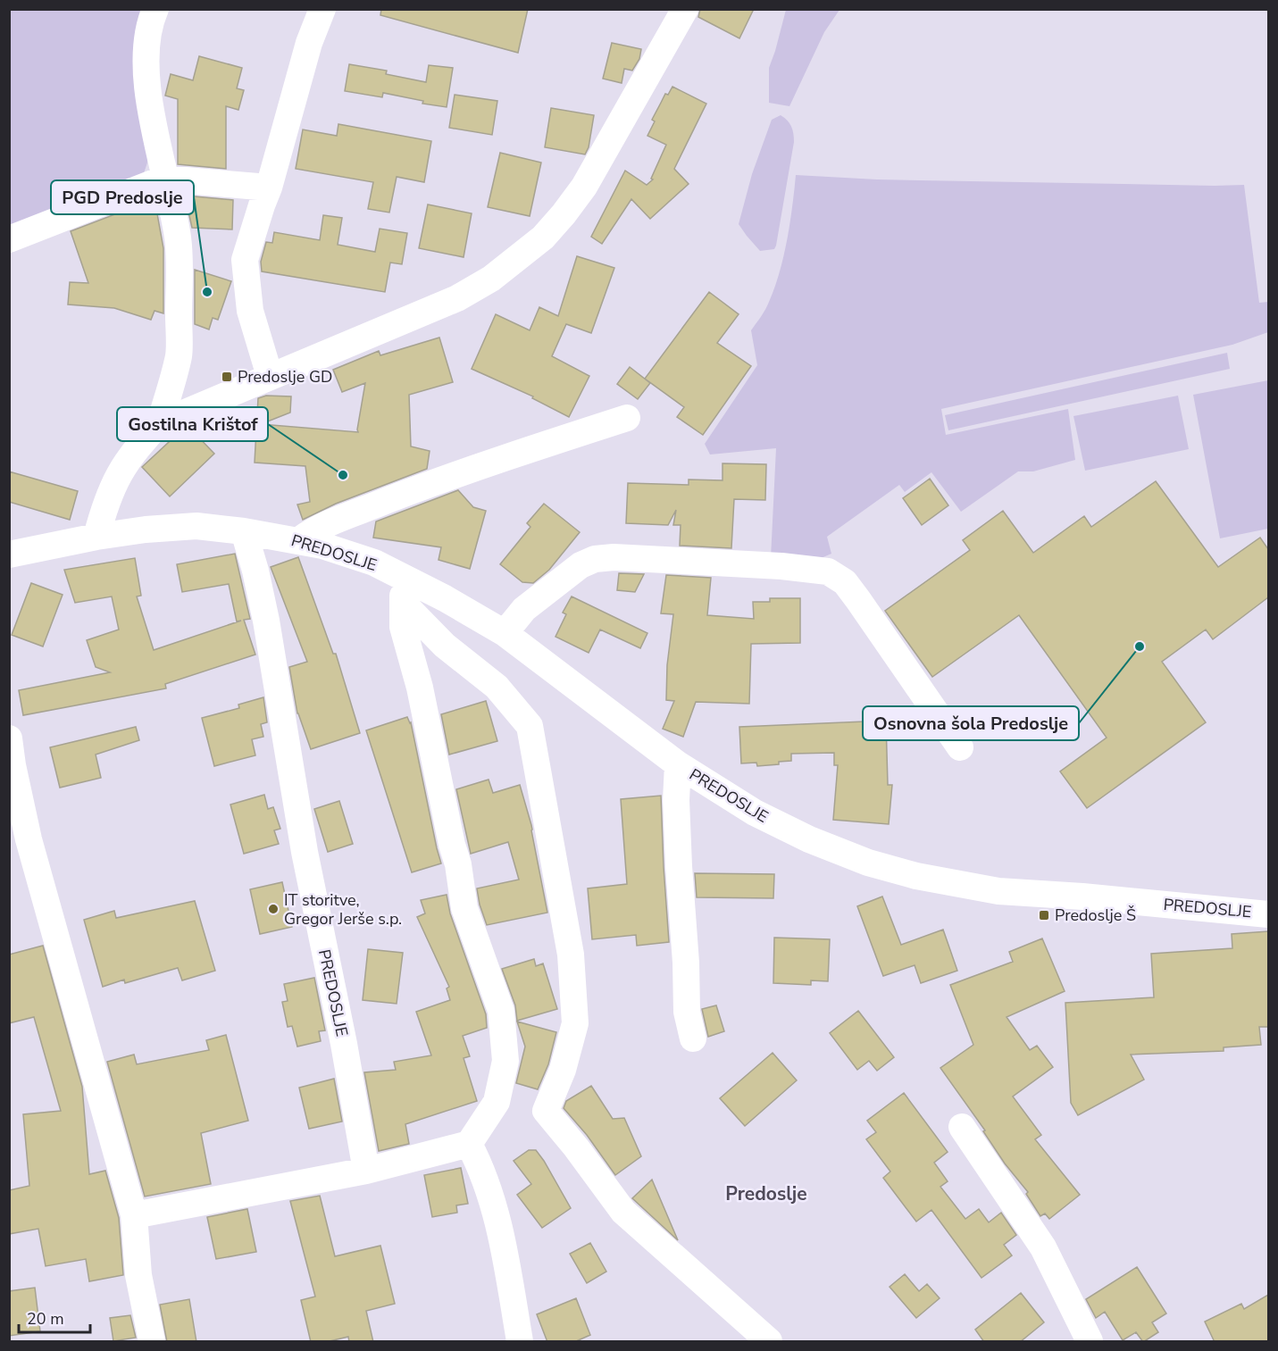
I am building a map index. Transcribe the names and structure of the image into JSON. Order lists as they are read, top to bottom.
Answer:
{
  "streets": {
    "street": ["PREDOSLJE"]
  },
  "districts": ["Predoslje"],
  "places": {
    "other": [
      "PGD Predoslje",
      "Gostilna Krištof",
      "Osnovna šola Predoslje",
      "IT storitve, Gregor Jerše s.p."
    ],
    "transit": ["Predoslje GD", "Predoslje Š"]
  },
  "scale_bar": "20 m"
}
